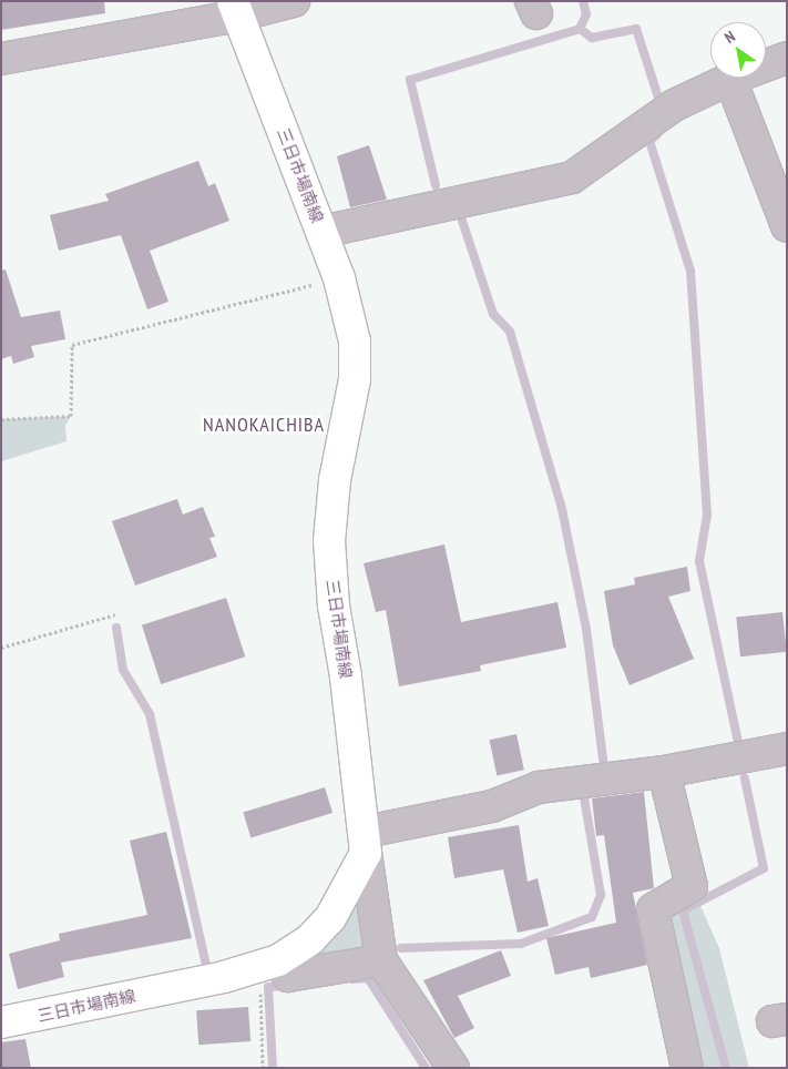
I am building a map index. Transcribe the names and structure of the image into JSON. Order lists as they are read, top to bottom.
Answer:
{
  "streets": {
    "main road": ["三日市場南線"]
  },
  "districts": ["NANOKAICHIBA"],
  "north": "top left"
}
